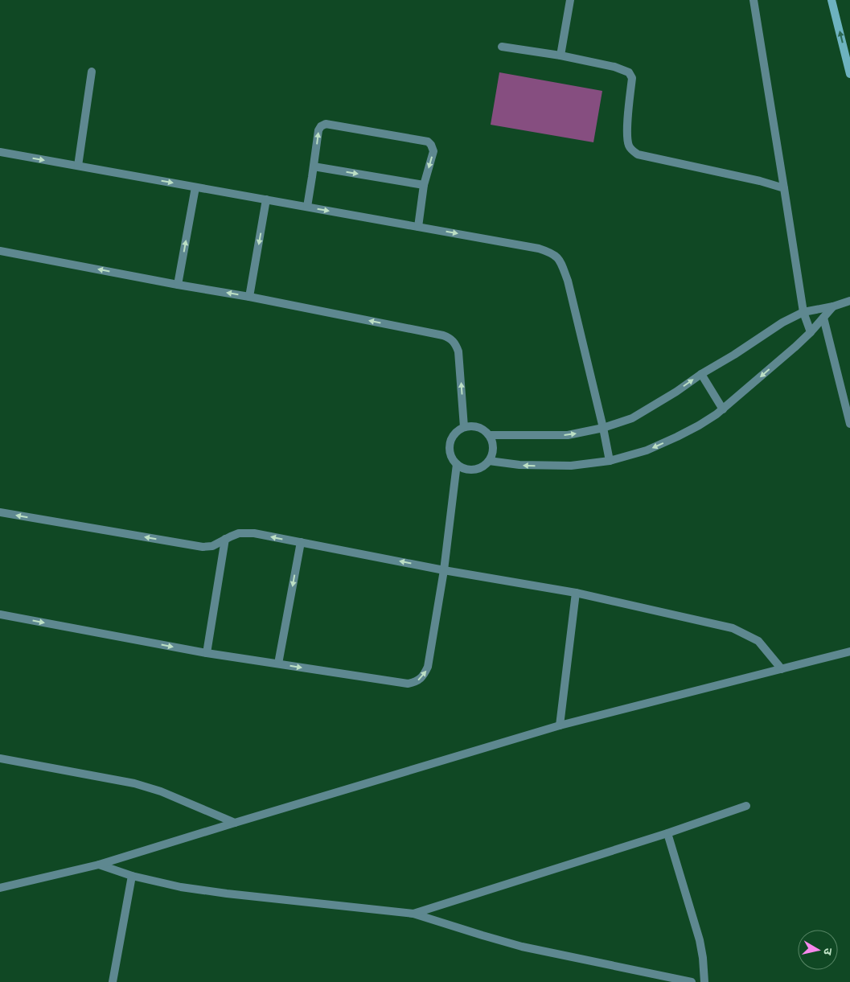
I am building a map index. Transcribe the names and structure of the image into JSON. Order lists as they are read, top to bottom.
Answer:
{
  "north": "right"
}
